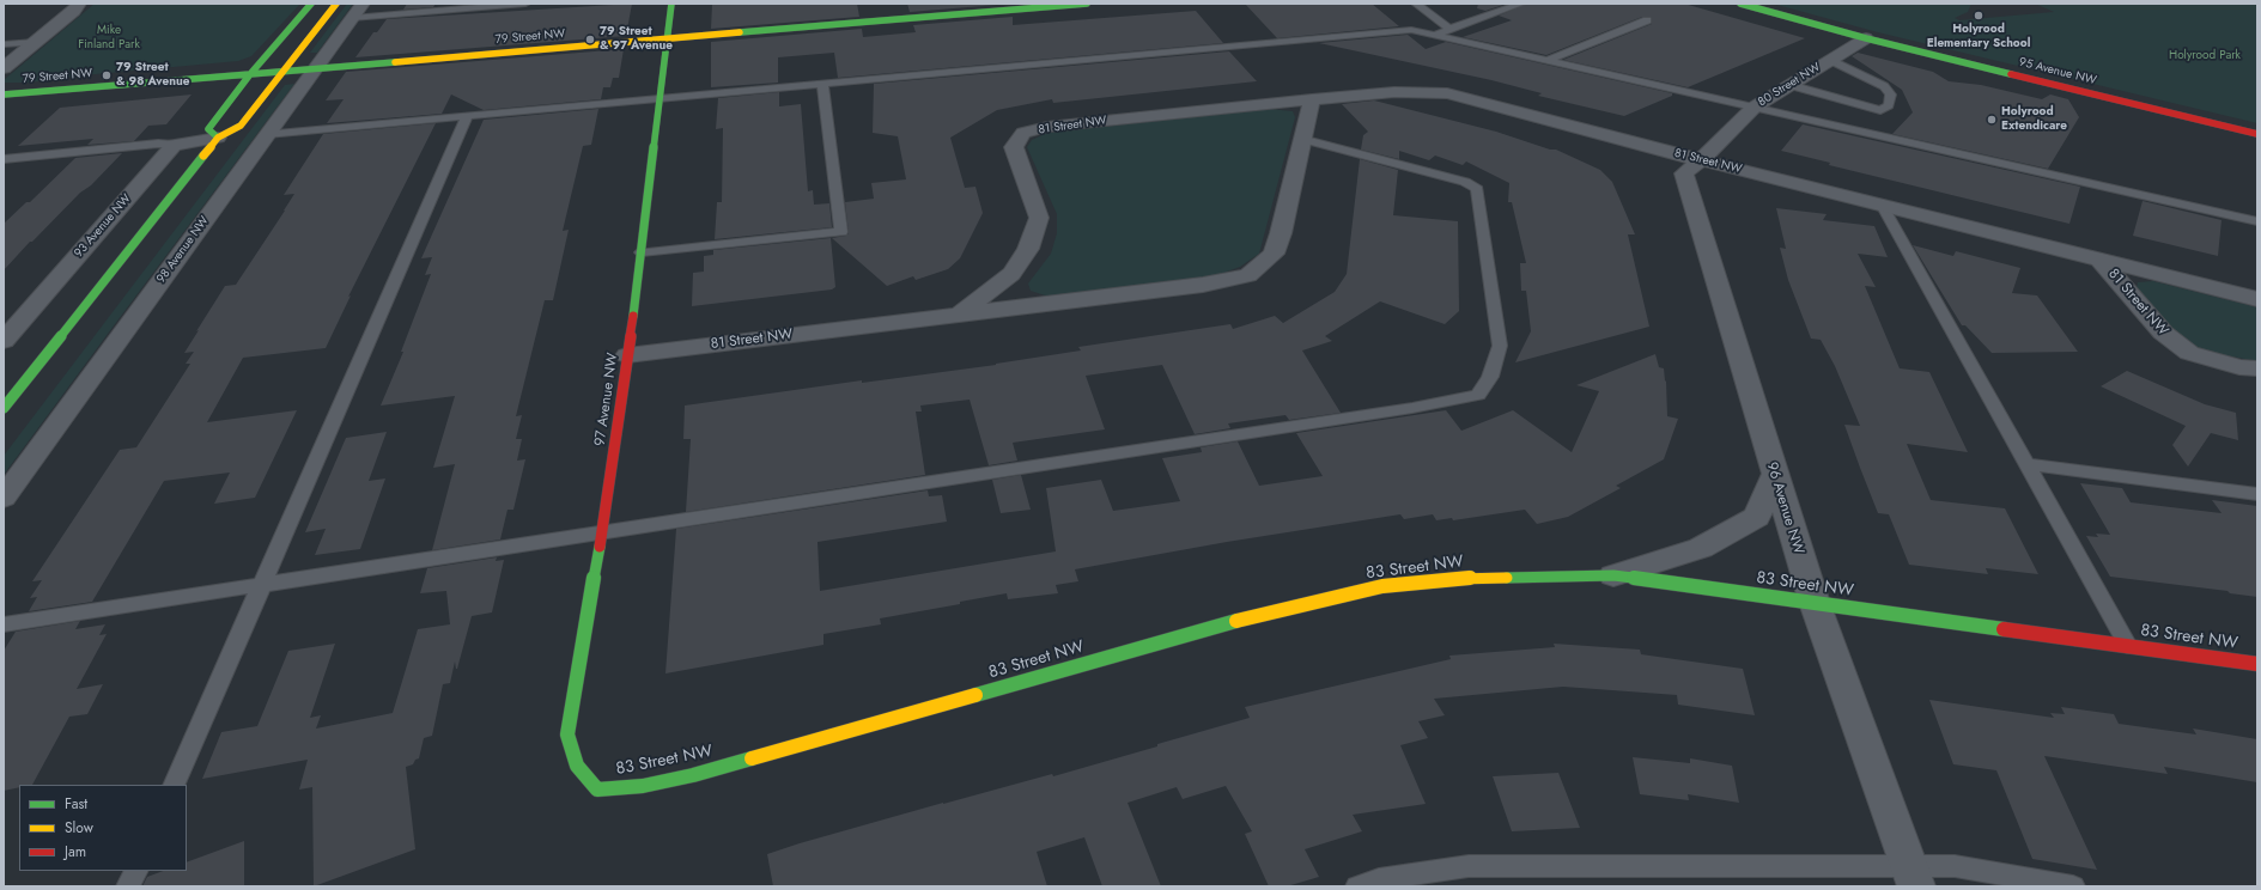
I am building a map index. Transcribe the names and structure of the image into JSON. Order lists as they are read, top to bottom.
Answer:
{
  "streets": {
    "street": [
      "79 Street NW",
      "95 Avenue NW",
      "80 Street NW",
      "81 Street NW",
      "93 Avenue NW",
      "98 Avenue NW",
      "97 Avenue NW",
      "96 Avenue NW",
      "83 Street NW"
    ]
  },
  "crossings": [
    ["79 Street NW", "98 Avenue NW"],
    ["79 Street NW", "97 Avenue NW"],
    ["95 Avenue NW", "80 Street NW"],
    ["80 Street NW", "81 Street NW"],
    ["80 Street NW", "96 Avenue NW"],
    ["81 Street NW", "97 Avenue NW"],
    ["81 Street NW", "96 Avenue NW"],
    ["97 Avenue NW", "83 Street NW"],
    ["96 Avenue NW", "83 Street NW"]
  ],
  "parks": ["Mike Finland Park", "Holyrood Park"],
  "places": [
    "Holyrood Elementary School",
    "79 Street & 97 Avenue",
    "79 Street & 98 Avenue",
    "Holyrood Extendicare"
  ],
  "legend": ["Fast", "Slow", "Jam"]
}
